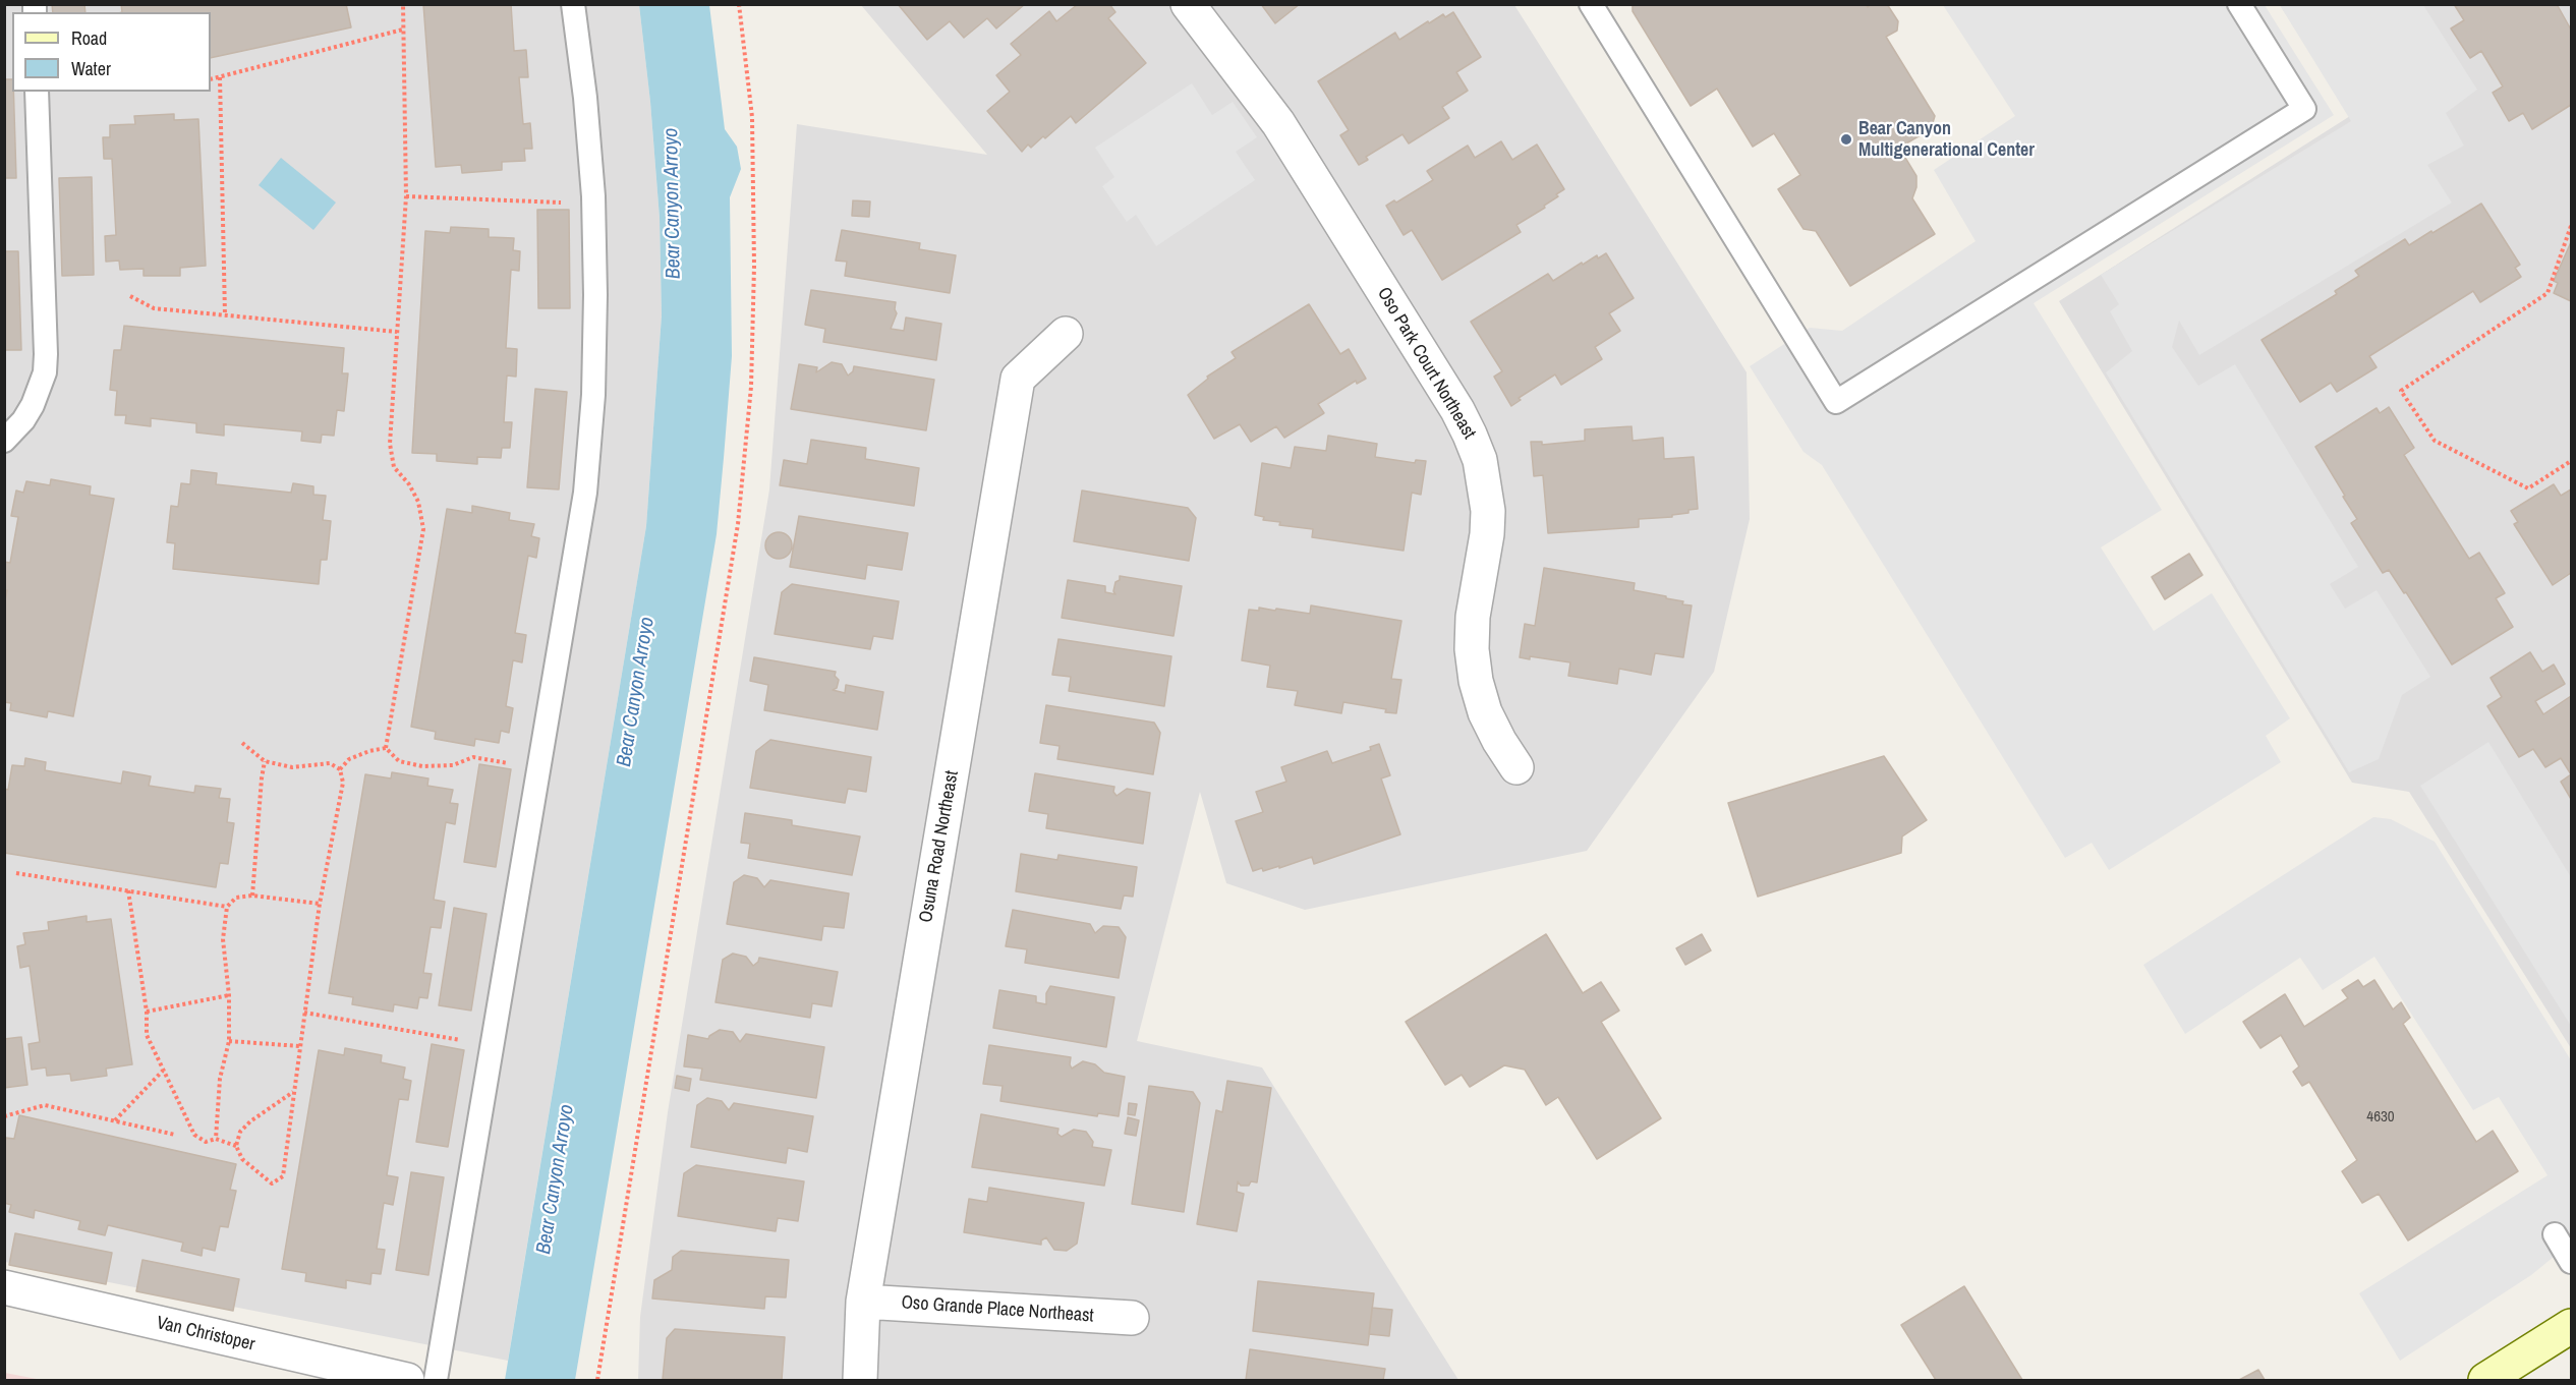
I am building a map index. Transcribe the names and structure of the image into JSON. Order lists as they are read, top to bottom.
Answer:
{
  "streets": {
    "street": [
      "Oso Park Court Northeast",
      "Osuna Road Northeast",
      "Oso Grande Place Northeast",
      "Van Christoper"
    ]
  },
  "crossings": [
    ["Osuna Road Northeast", "Oso Grande Place Northeast"]
  ],
  "water": ["Bear Canyon Arroyo"],
  "places": ["Bear Canyon Multigenerational Center"],
  "house_numbers": ["4630"],
  "legend": ["Road", "Water"]
}
